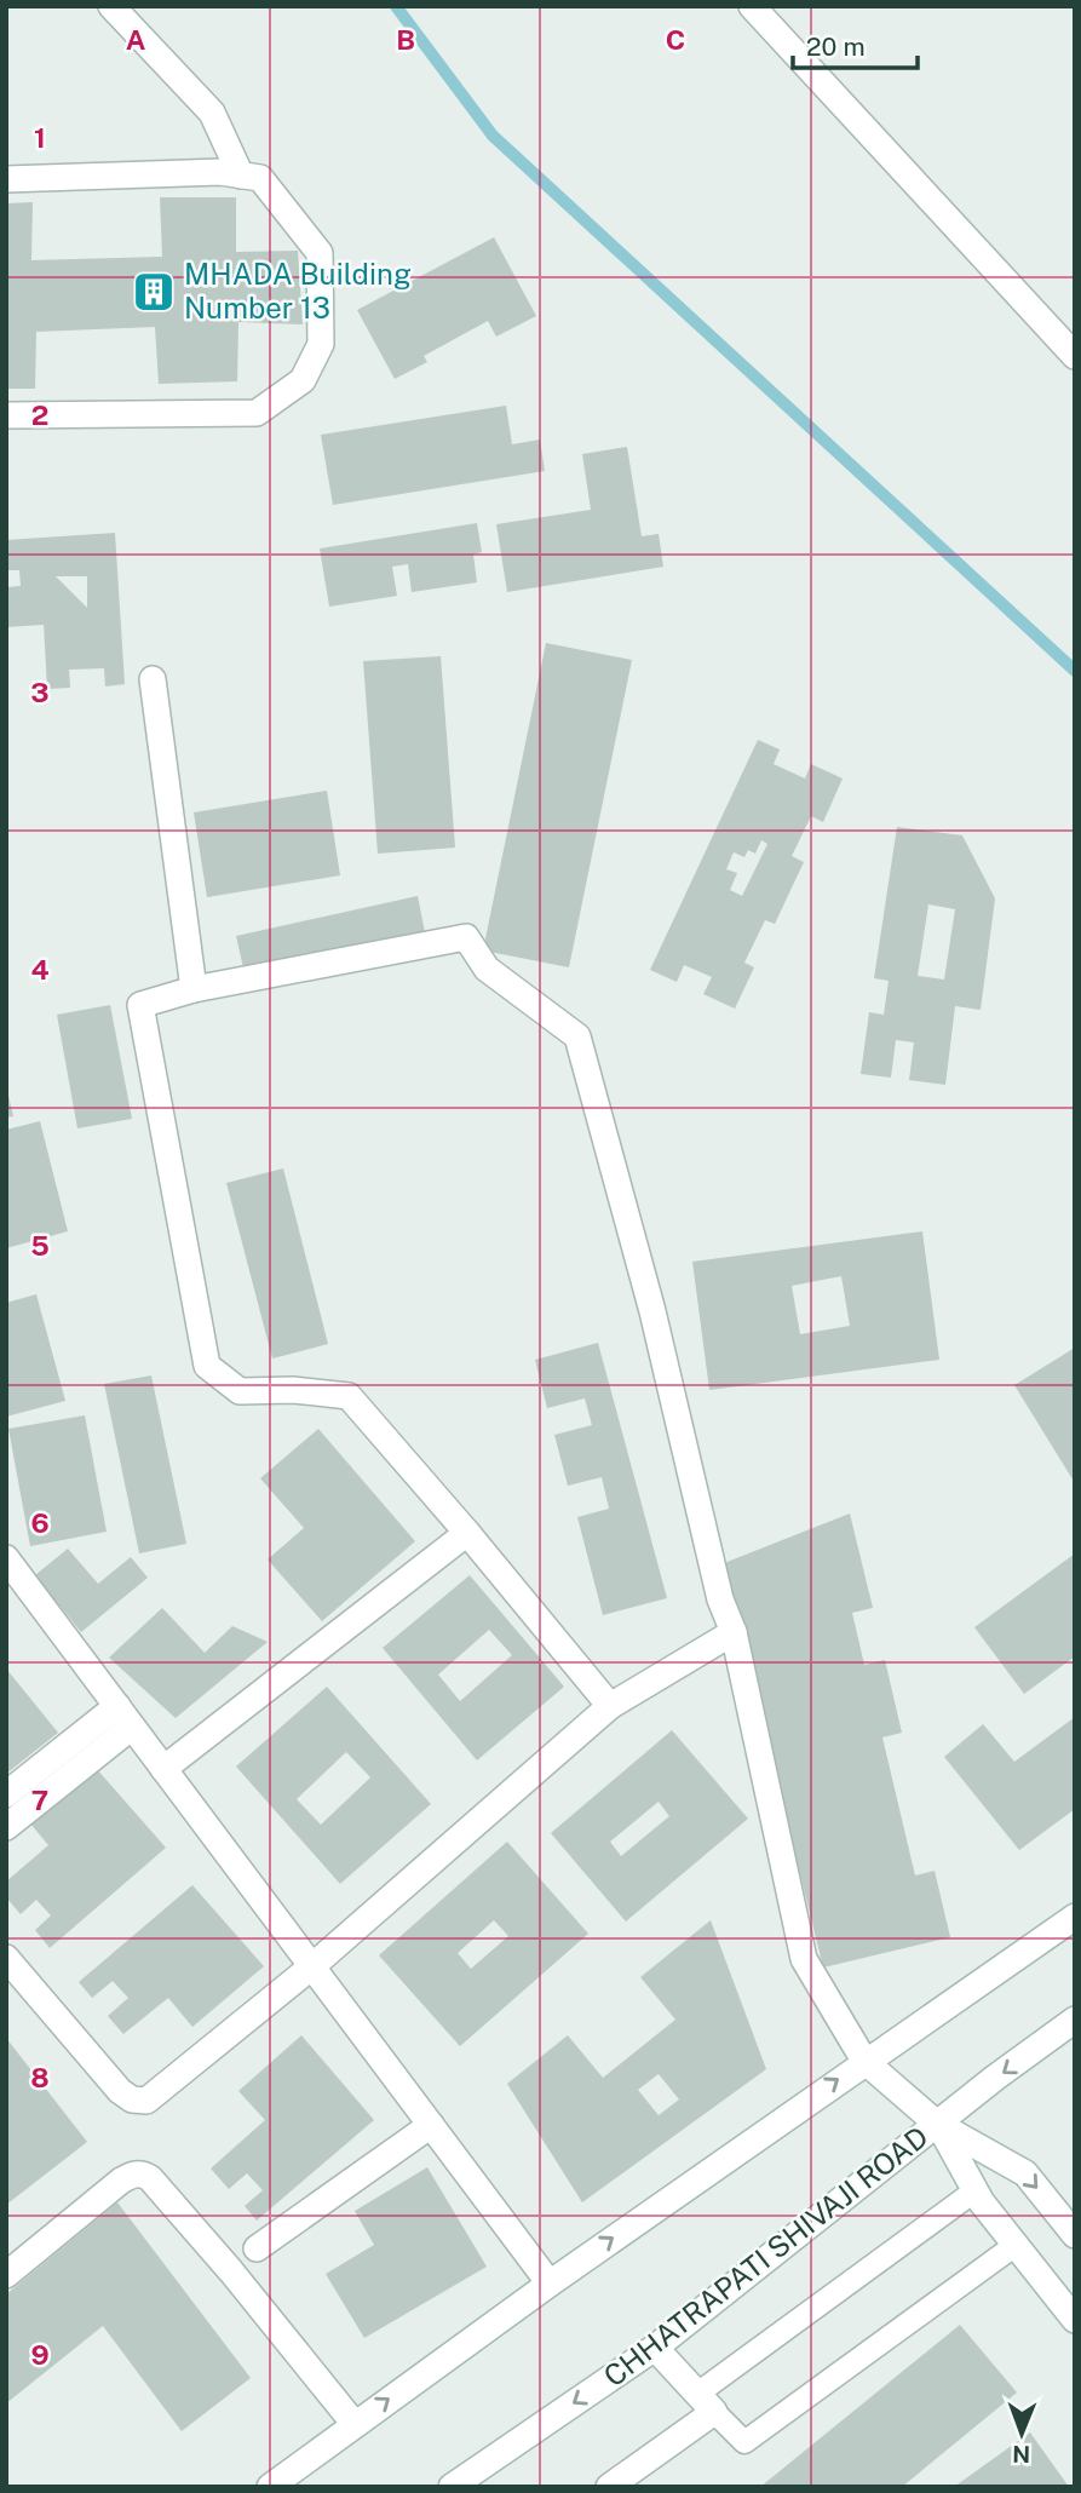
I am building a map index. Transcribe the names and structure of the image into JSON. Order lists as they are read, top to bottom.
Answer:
{
  "streets": {
    "street": ["CHHATRAPATI SHIVAJI ROAD"]
  },
  "places": {
    "building": ["MHADA Building Number 13"]
  },
  "scale_bar": "20 m",
  "north": "bottom",
  "grid": {
    "columns": ["A", "B", "C"],
    "rows": [
      "1",
      "2",
      "3",
      "4",
      "5",
      "6",
      "7",
      "8",
      "9"
    ]
  }
}
